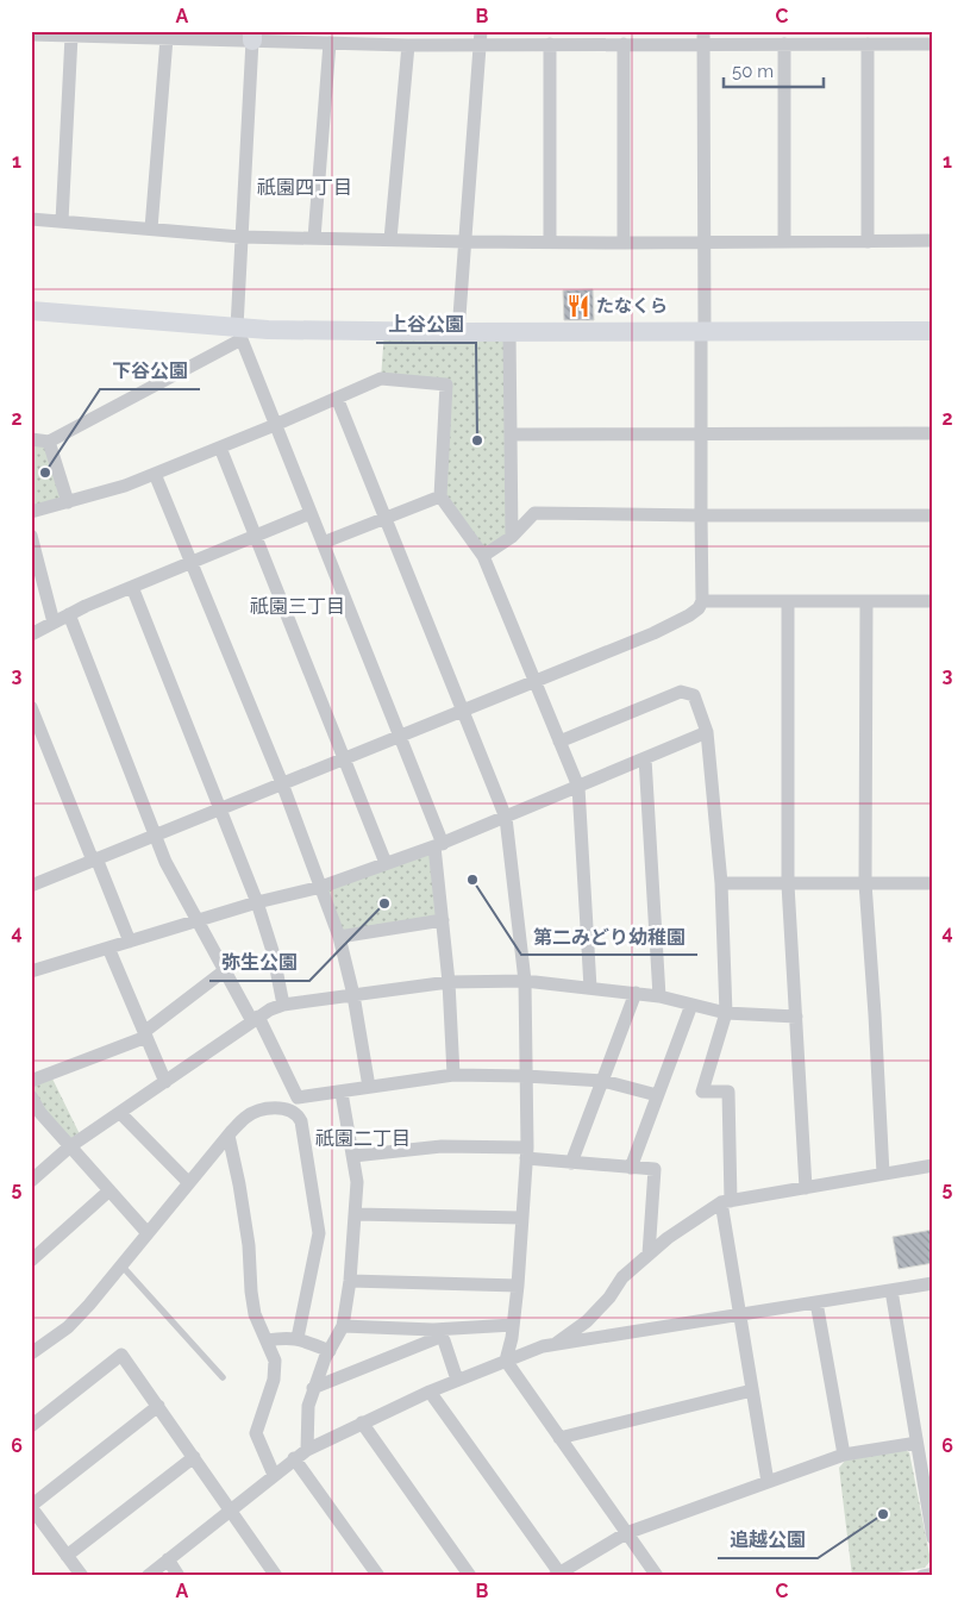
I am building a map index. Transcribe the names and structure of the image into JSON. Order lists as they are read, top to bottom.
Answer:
{
  "districts": ["祇園四丁目", "祇園三丁目", "祇園二丁目"],
  "places": {
    "restaurant": ["たなくら"],
    "other": [
      "上谷公園",
      "下谷公園",
      "第二みどり幼稚園",
      "弥生公園",
      "追越公園"
    ]
  },
  "scale_bar": "50 m",
  "grid": {
    "columns": ["A", "B", "C"],
    "rows": [
      "1",
      "2",
      "3",
      "4",
      "5",
      "6"
    ]
  }
}
